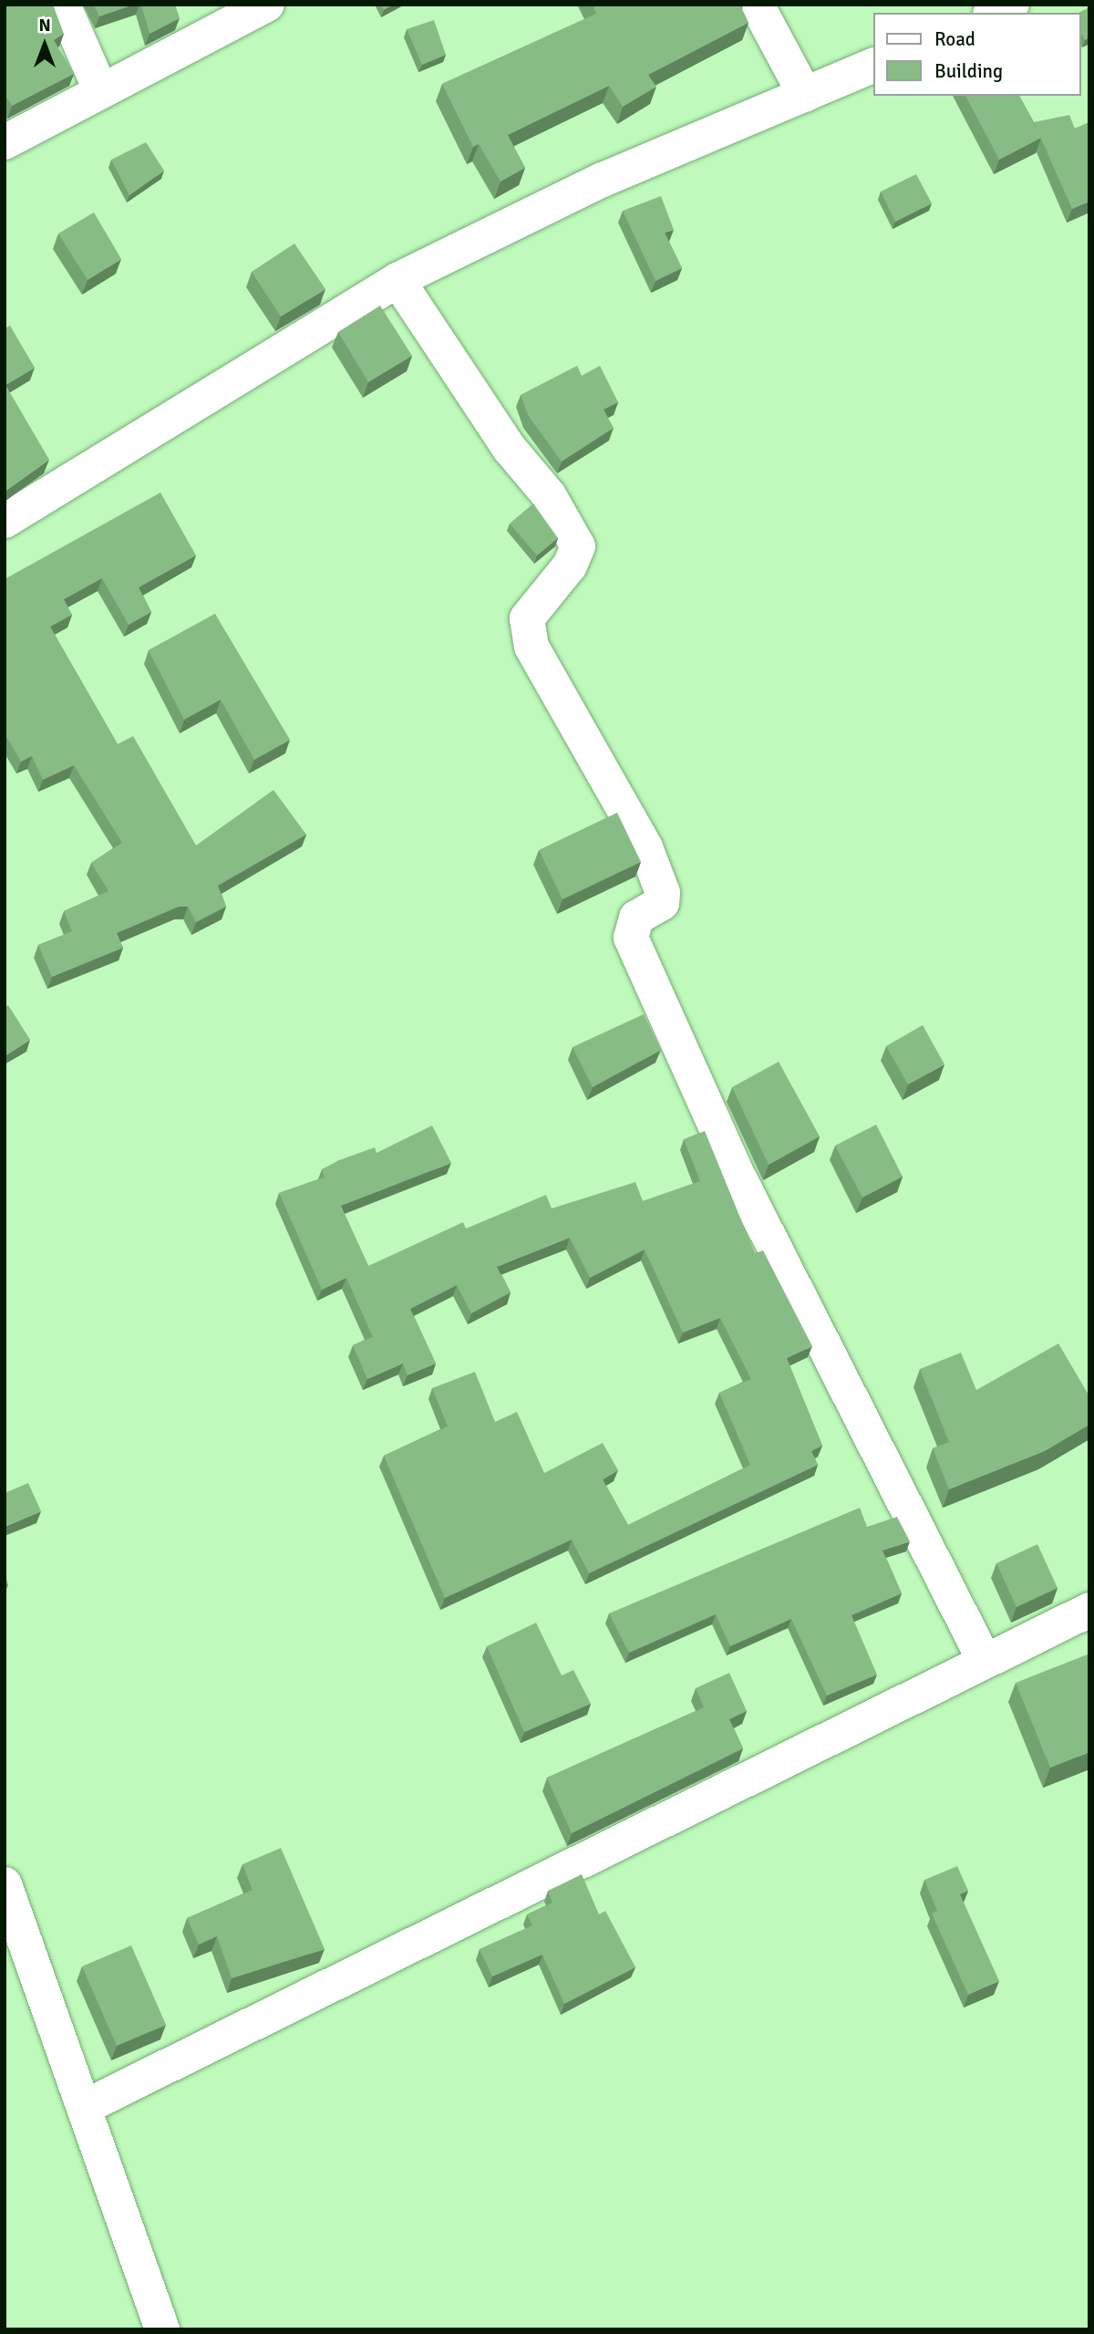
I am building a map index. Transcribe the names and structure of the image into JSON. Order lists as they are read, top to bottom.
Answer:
{
  "legend": ["Road", "Building"],
  "north": "top"
}
